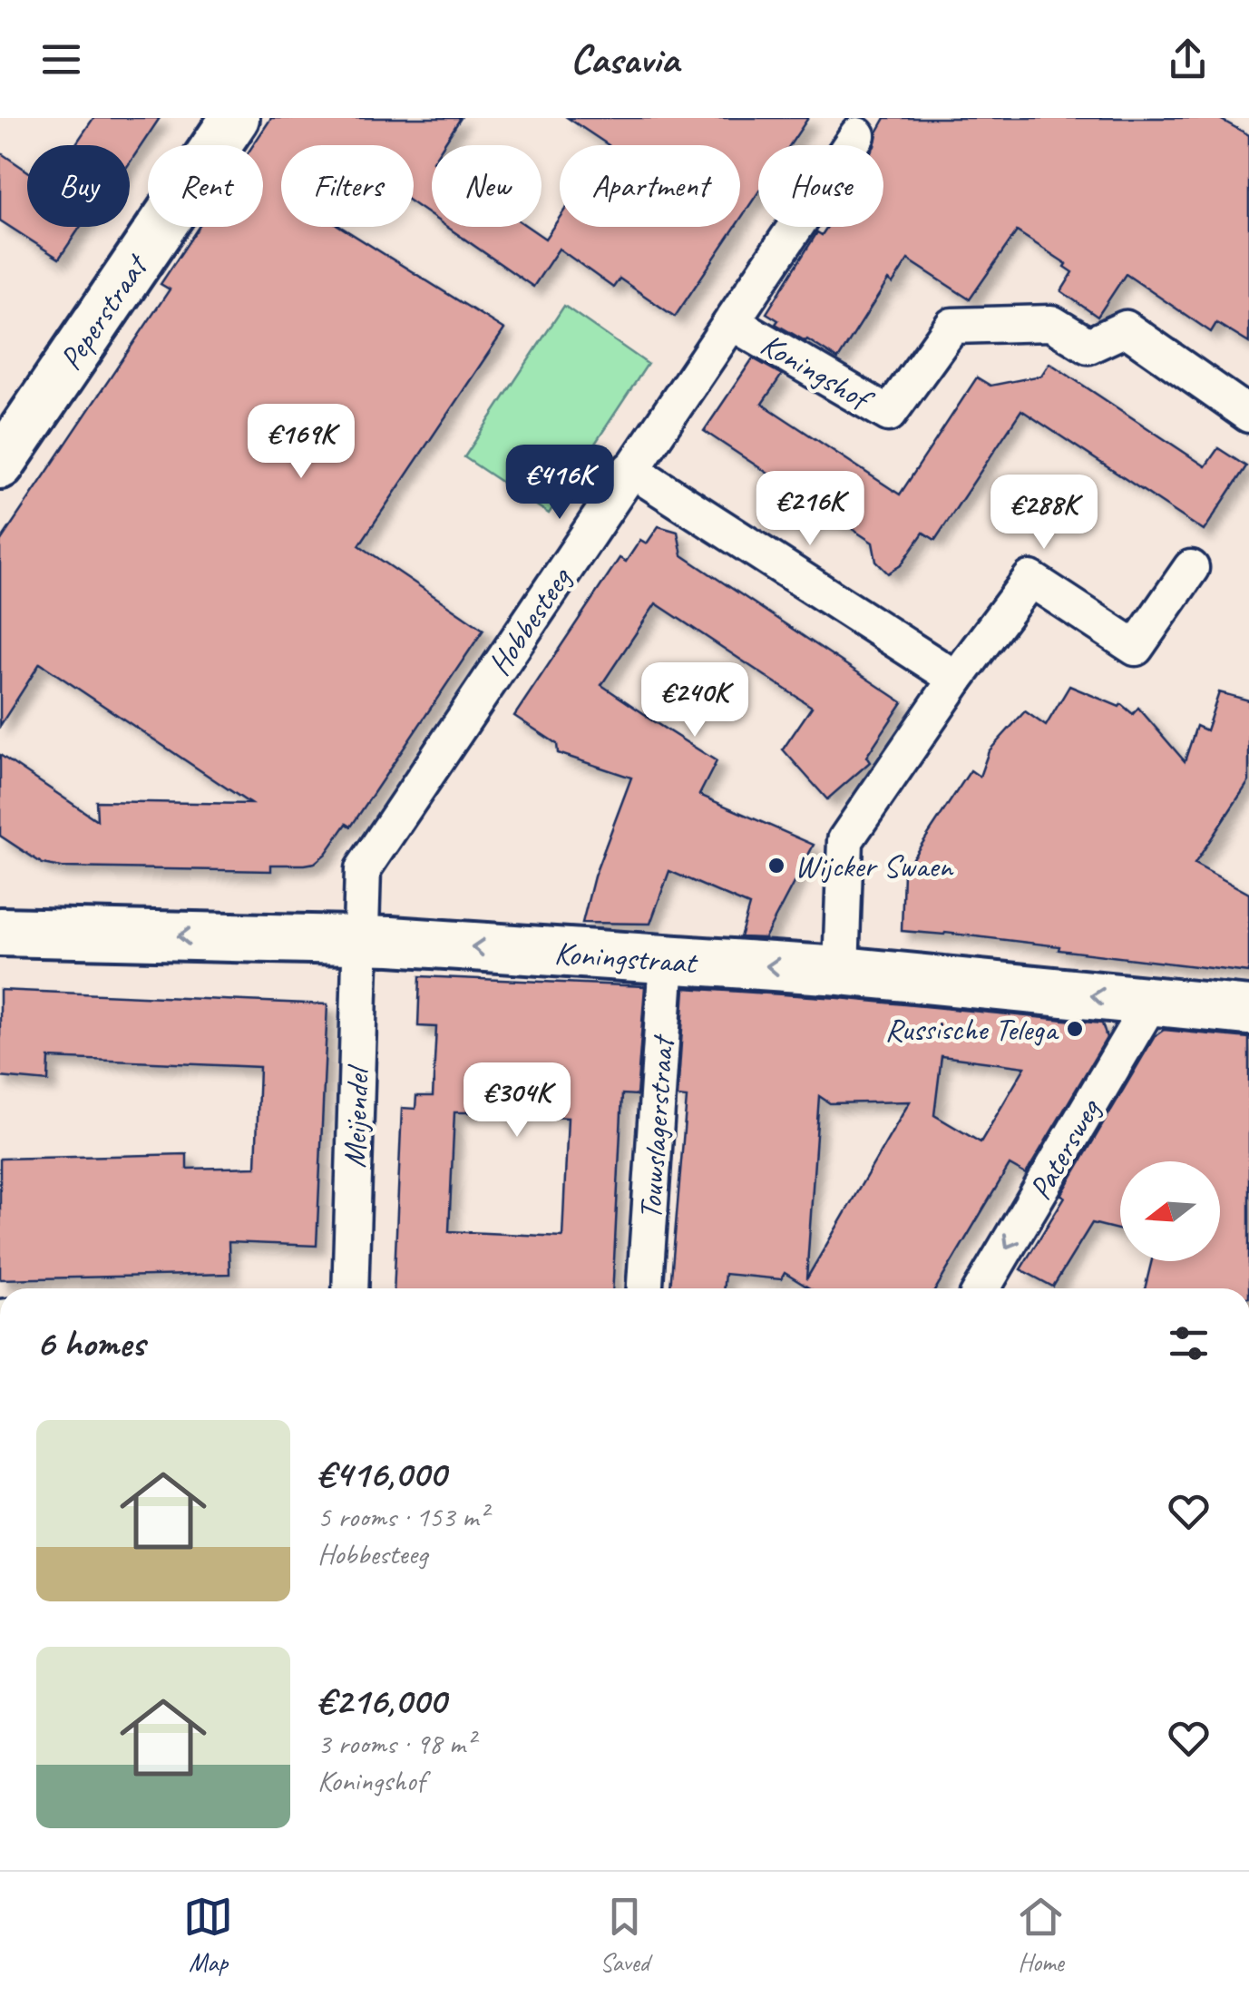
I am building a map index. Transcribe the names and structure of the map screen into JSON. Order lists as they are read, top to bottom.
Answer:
{
  "streets": {
    "street": [
      "Peperstraat",
      "Koningshof",
      "Hobbesteeg",
      "Koningstraat",
      "Meijendel",
      "Touwslagerstraat",
      "Patersweg"
    ]
  },
  "crossings": [
    ["Koningshof", "Hobbesteeg"],
    ["Hobbesteeg", "Koningstraat"],
    ["Hobbesteeg", "Meijendel"],
    ["Koningstraat", "Meijendel"],
    ["Koningstraat", "Touwslagerstraat"],
    ["Koningstraat", "Patersweg"]
  ],
  "one_way": ["Koningstraat", "Patersweg"],
  "places": ["Wijcker Swaen", "Russische Telega"],
  "north": "left",
  "page": {
    "header": "Casavia",
    "chip": [
      "Buy",
      "Rent",
      "Filters",
      "New",
      "Apartment",
      "House"
    ],
    "price": [
      "€169K",
      "€416K",
      "€216K",
      "€288K",
      "€240K",
      "€304K"
    ],
    "heading": "6 homes",
    "list": [
      {
        "name": "€416,000",
        "note": "5 rooms · 153 m² · Hobbesteeg"
      },
      {
        "name": "€216,000",
        "note": "3 rooms · 98 m² · Koningshof"
      }
    ],
    "tabs": ["Map", "Saved", "Home"]
  }
}
